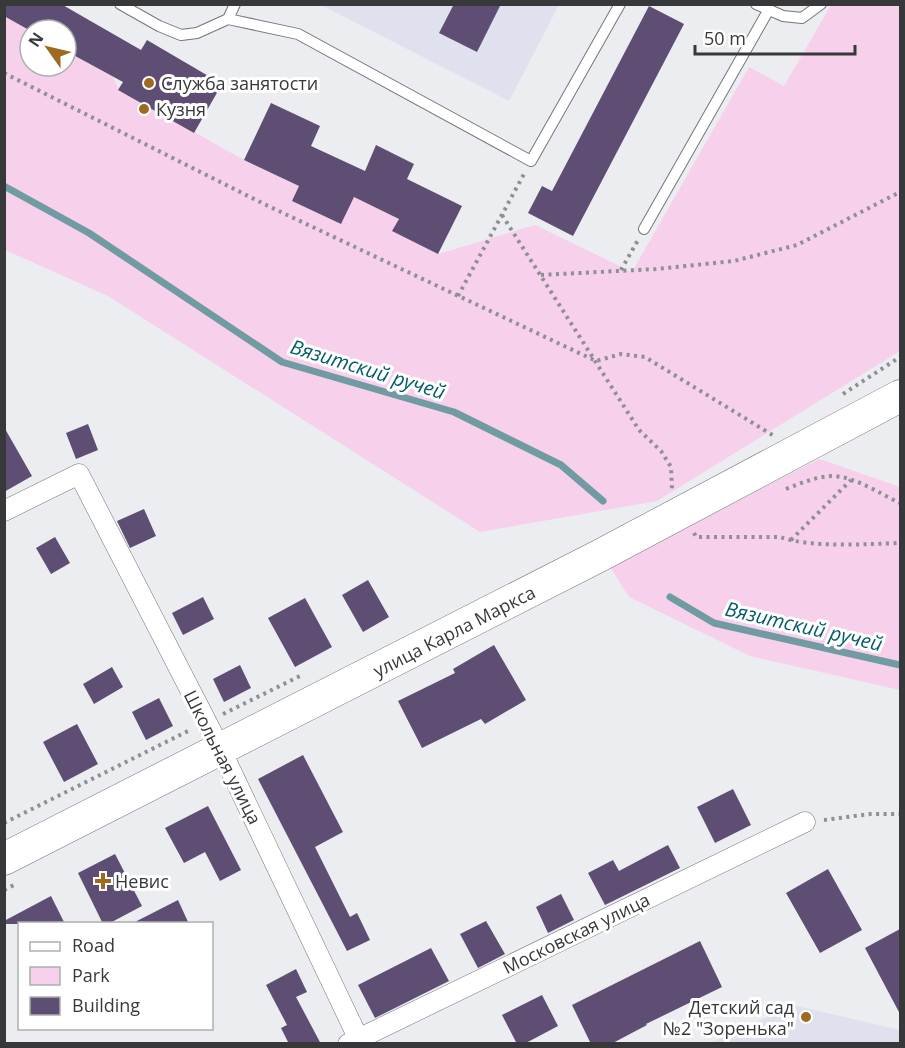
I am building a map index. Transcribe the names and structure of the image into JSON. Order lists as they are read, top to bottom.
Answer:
{
  "streets": {
    "main road": ["улица Карла Маркса"],
    "street": ["Школьная улица", "Московская улица"]
  },
  "crossings": [
    ["улица Карла Маркса", "Школьная улица"],
    ["Школьная улица", "Московская улица"]
  ],
  "water": ["Вязитский ручей"],
  "places": {
    "other": ["Служба занятости", "Кузня", "Детский сад №2 \"Зоренька\""],
    "health": ["Невис"]
  },
  "legend": ["Road", "Park", "Building"],
  "scale_bar": "50 m",
  "north": "top left"
}
